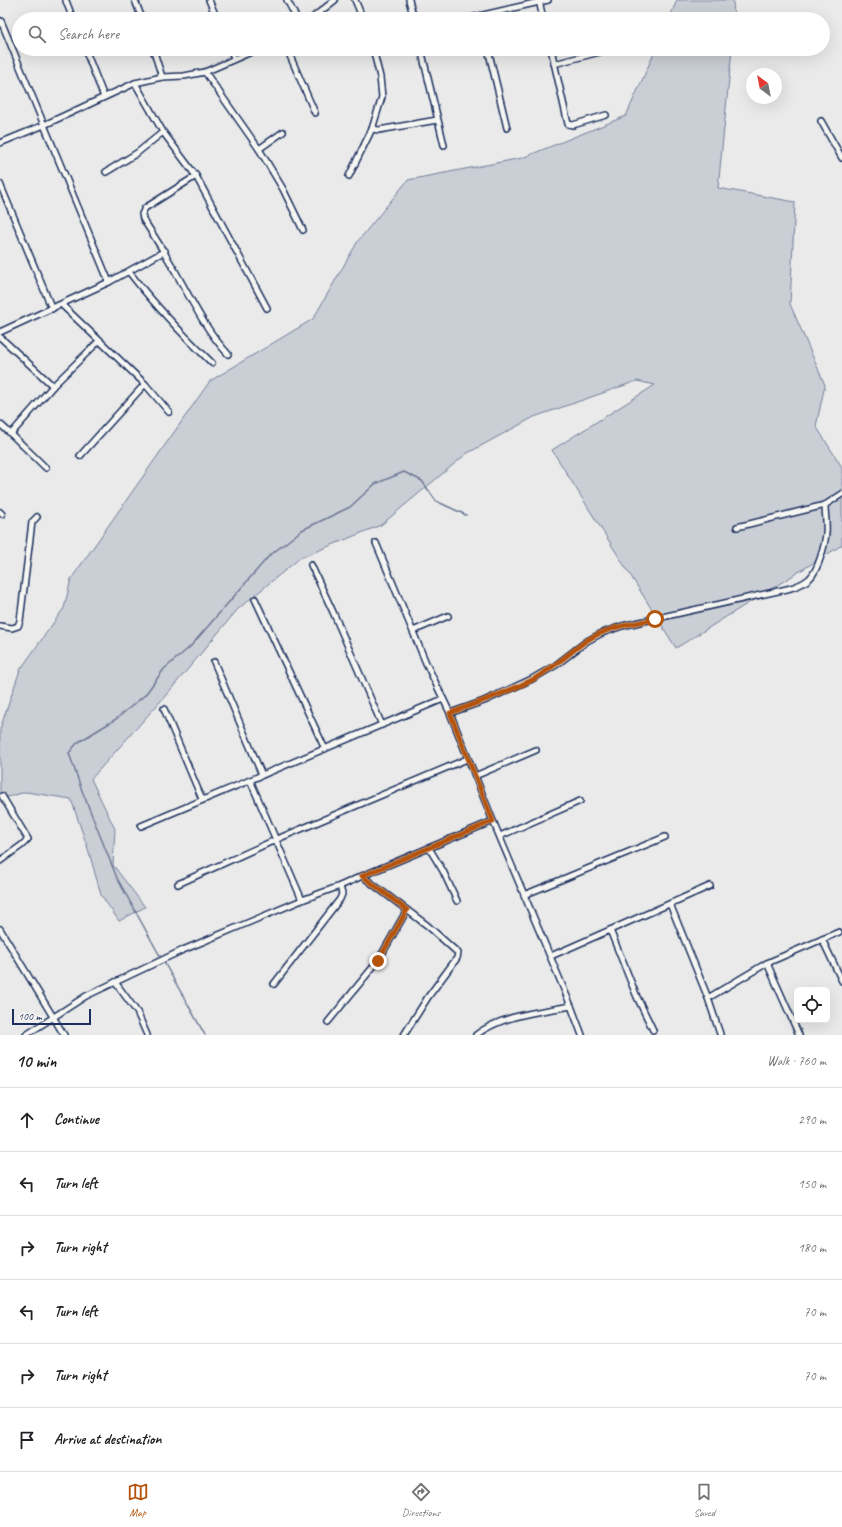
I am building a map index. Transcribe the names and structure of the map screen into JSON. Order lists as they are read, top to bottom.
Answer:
{
  "scale_bar": "100 m",
  "north": "top left",
  "page": {
    "search": "Search here",
    "scale": "100 m",
    "heading": ["10 min", "Walk · 760 m"],
    "list": [
      ["Continue", "290 m"],
      ["Turn left", "150 m"],
      ["Turn right", "180 m"],
      ["Turn left", "70 m"],
      ["Turn right", "70 m"],
      "Arrive at destination"
    ],
    "nav": ["Map", "Directions", "Saved"]
  }
}
